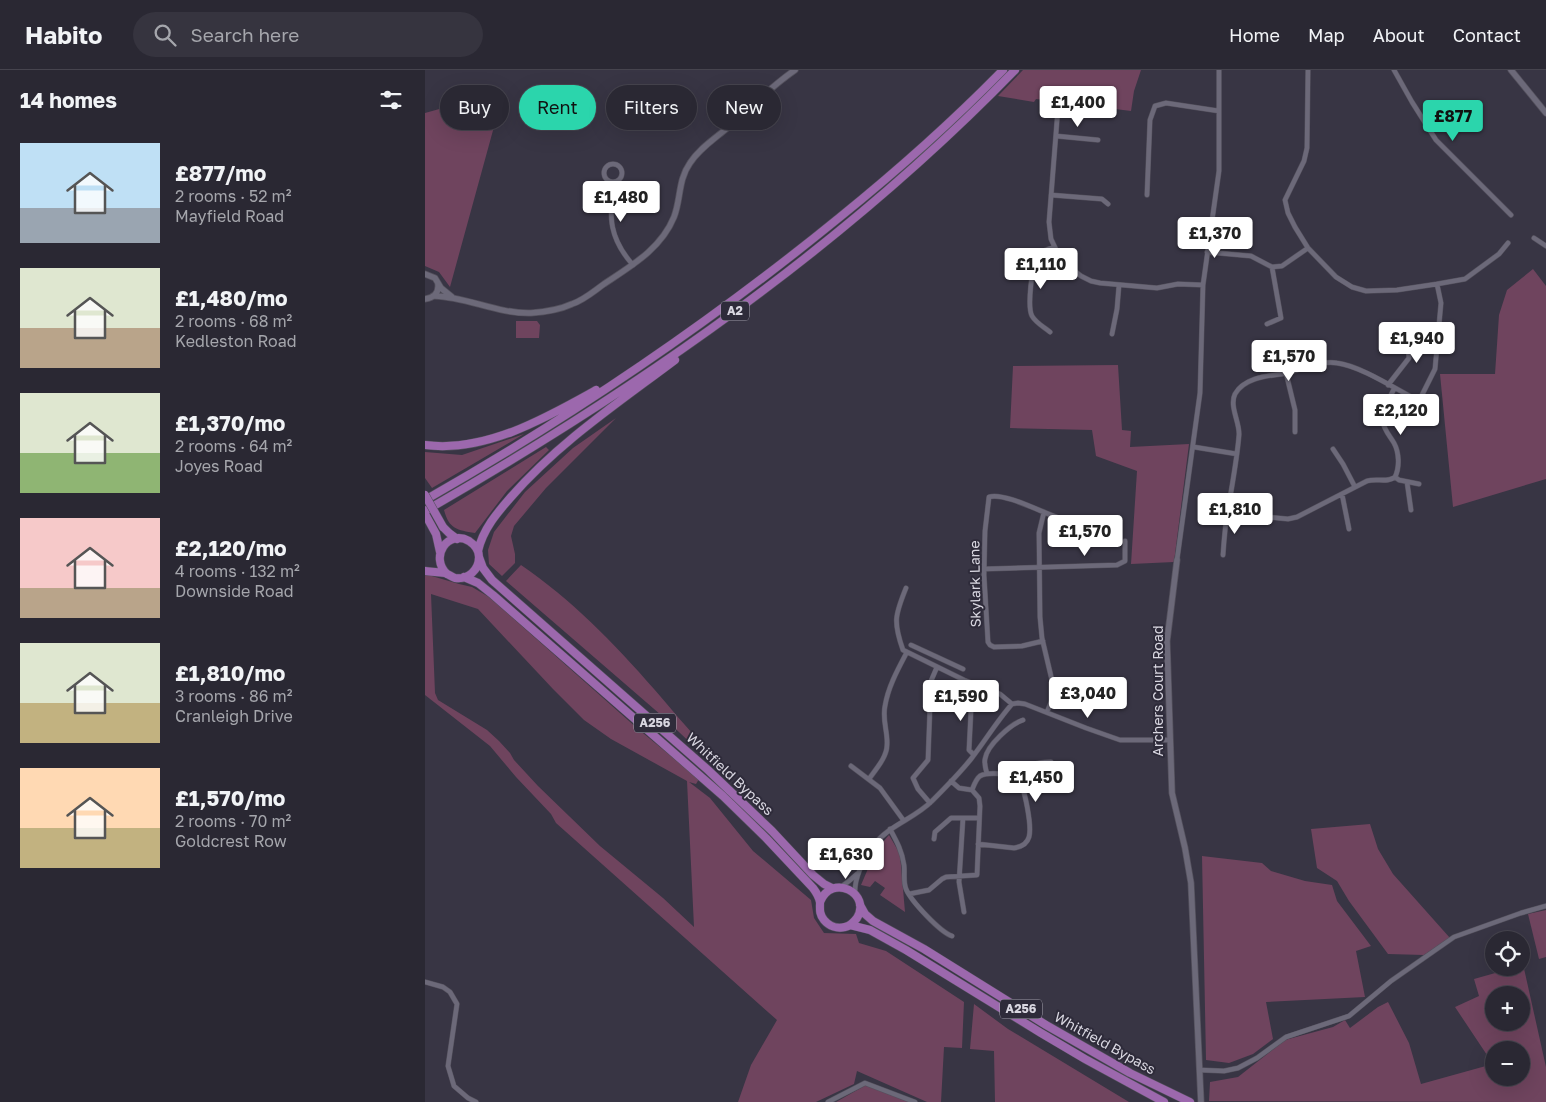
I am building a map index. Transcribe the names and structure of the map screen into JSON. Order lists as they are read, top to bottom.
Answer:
{
  "streets": {
    "highway": ["A2", "A256", "Whitfield Bypass"],
    "street": ["Skylark Lane", "Archers Court Road"]
  },
  "page": {
    "header": "Habito",
    "search": "Search here",
    "nav": [
      "Home",
      "Map",
      "About",
      "Contact"
    ],
    "heading": "14 homes",
    "chip": [
      "Buy",
      "Rent",
      "Filters",
      "New"
    ],
    "price": [
      "£1,400",
      "£877",
      "£1,480",
      "£1,370",
      "£1,110",
      "£1,940",
      "£1,570",
      "£2,120",
      "£1,810",
      "£1,570",
      "£3,040",
      "£1,590",
      "£1,450",
      "£1,630"
    ],
    "list": [
      {
        "name": "£877/mo",
        "note": "2 rooms · 52 m² · Mayfield Road"
      },
      {
        "name": "£1,480/mo",
        "note": "2 rooms · 68 m² · Kedleston Road"
      },
      {
        "name": "£1,370/mo",
        "note": "2 rooms · 64 m² · Joyes Road"
      },
      {
        "name": "£2,120/mo",
        "note": "4 rooms · 132 m² · Downside Road"
      },
      {
        "name": "£1,810/mo",
        "note": "3 rooms · 86 m² · Cranleigh Drive"
      },
      {
        "name": "£1,570/mo",
        "note": "2 rooms · 70 m² · Goldcrest Row"
      }
    ],
    "map_buttons": ["+", "−"]
  }
}
